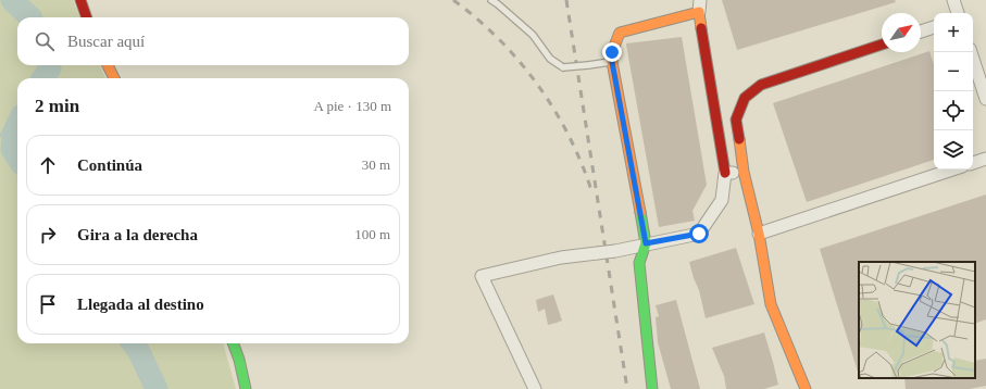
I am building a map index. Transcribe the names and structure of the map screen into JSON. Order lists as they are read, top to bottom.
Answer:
{
  "north": "top right",
  "page": {
    "map_buttons": ["+", "−"],
    "search": "Buscar aquí",
    "heading": ["2 min", "A pie · 130 m"],
    "list": [
      ["Continúa", "30 m"],
      ["Gira a la derecha", "100 m"],
      "Llegada al destino"
    ]
  }
}
